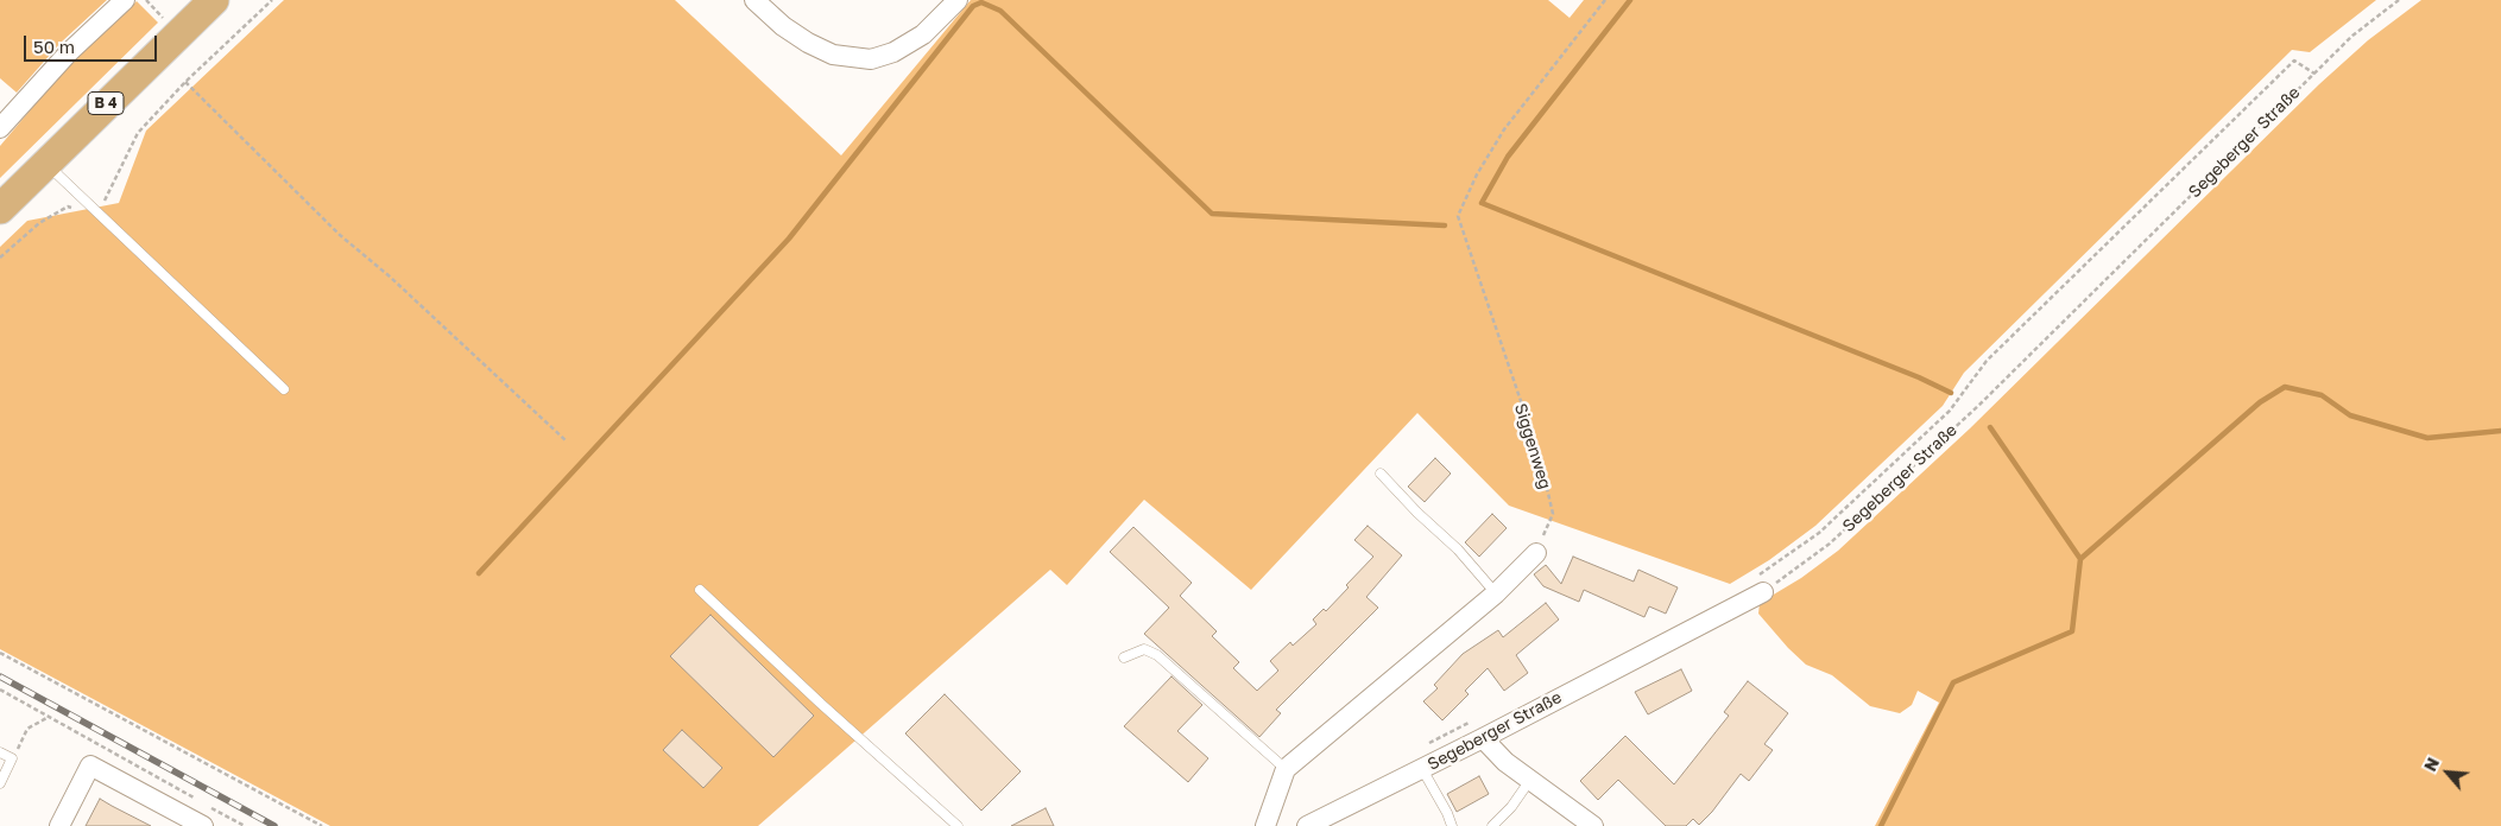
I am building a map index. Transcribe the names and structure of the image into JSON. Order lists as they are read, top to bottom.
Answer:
{
  "streets": {
    "main road": ["B 4"],
    "street": ["Segeberger Straße"],
    "path": ["Siggenweg"]
  },
  "scale_bar": "50 m",
  "north": "top left"
}
